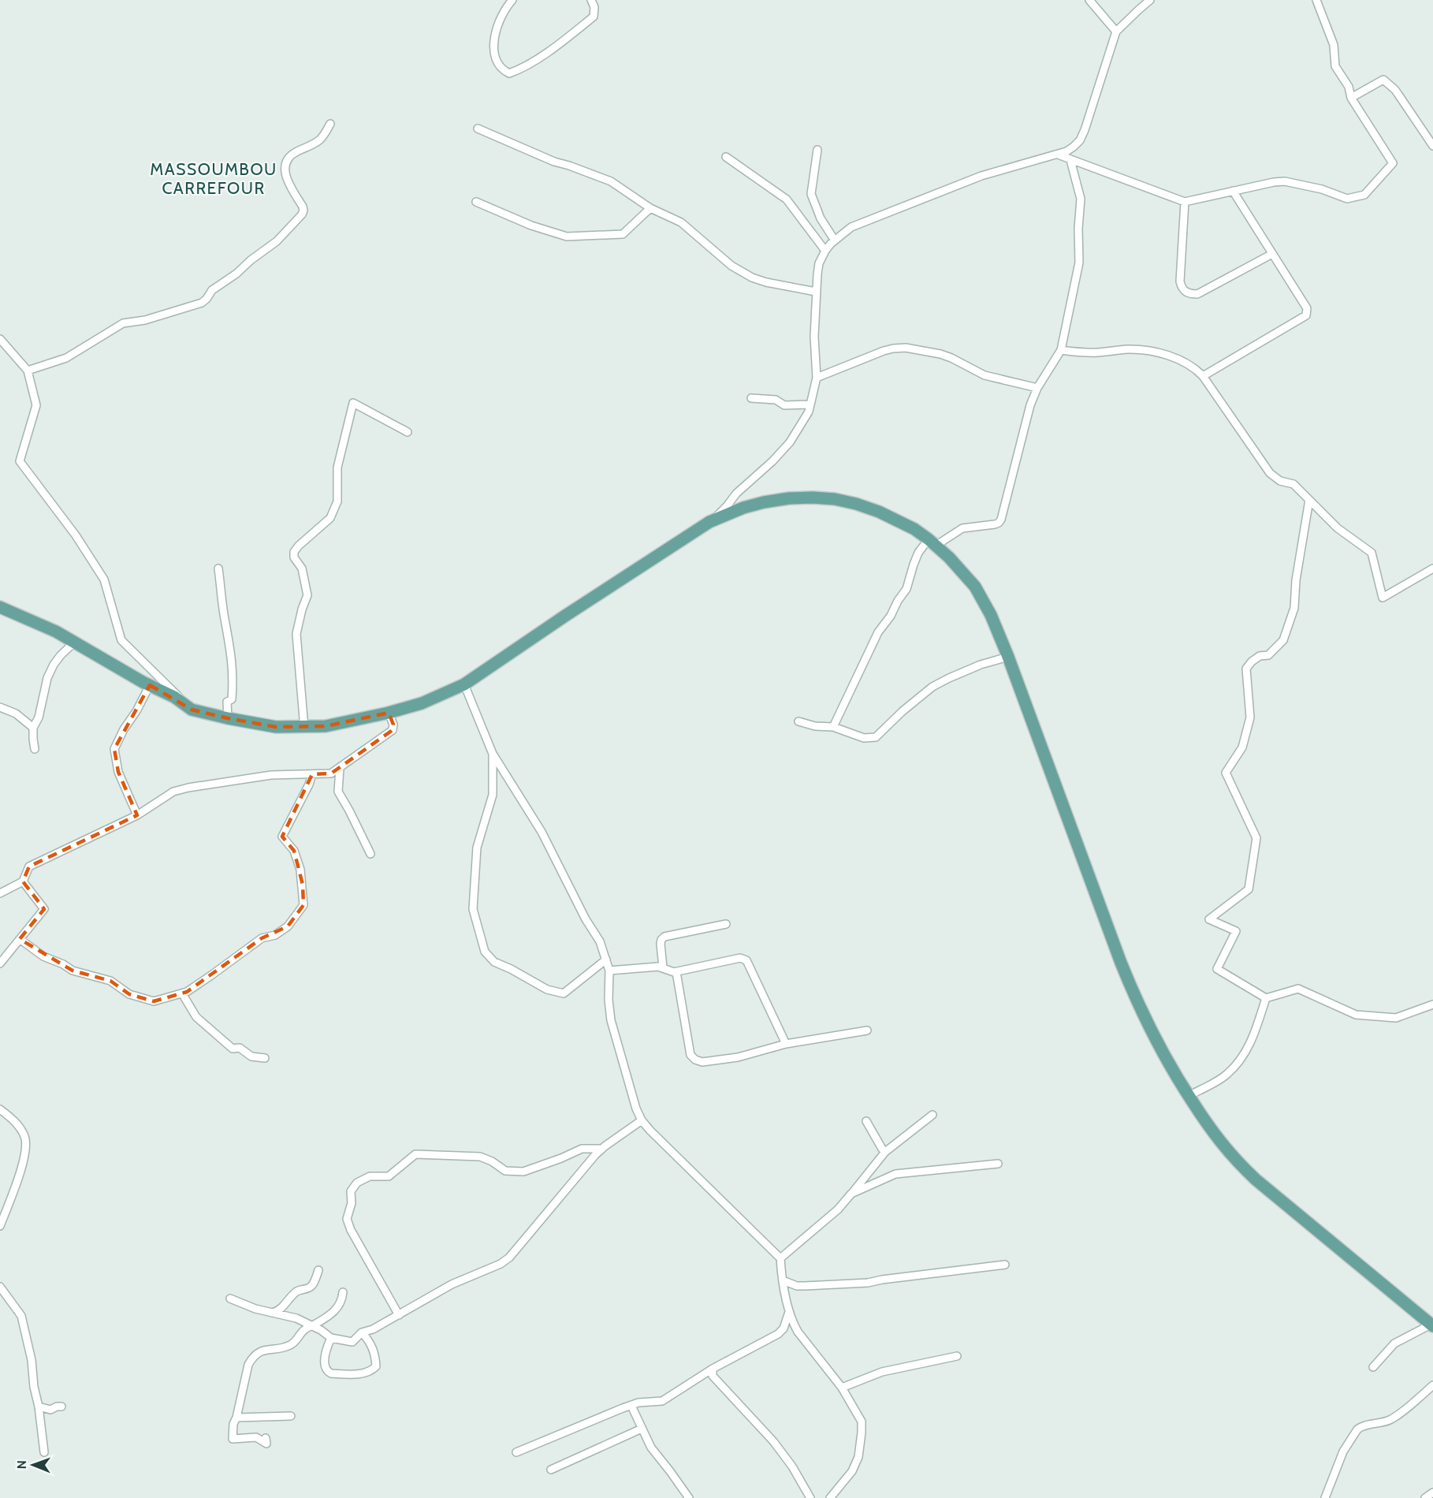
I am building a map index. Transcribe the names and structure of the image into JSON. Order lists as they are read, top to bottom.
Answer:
{
  "districts": ["MASSOUMBOU CARREFOUR"],
  "north": "left"
}
